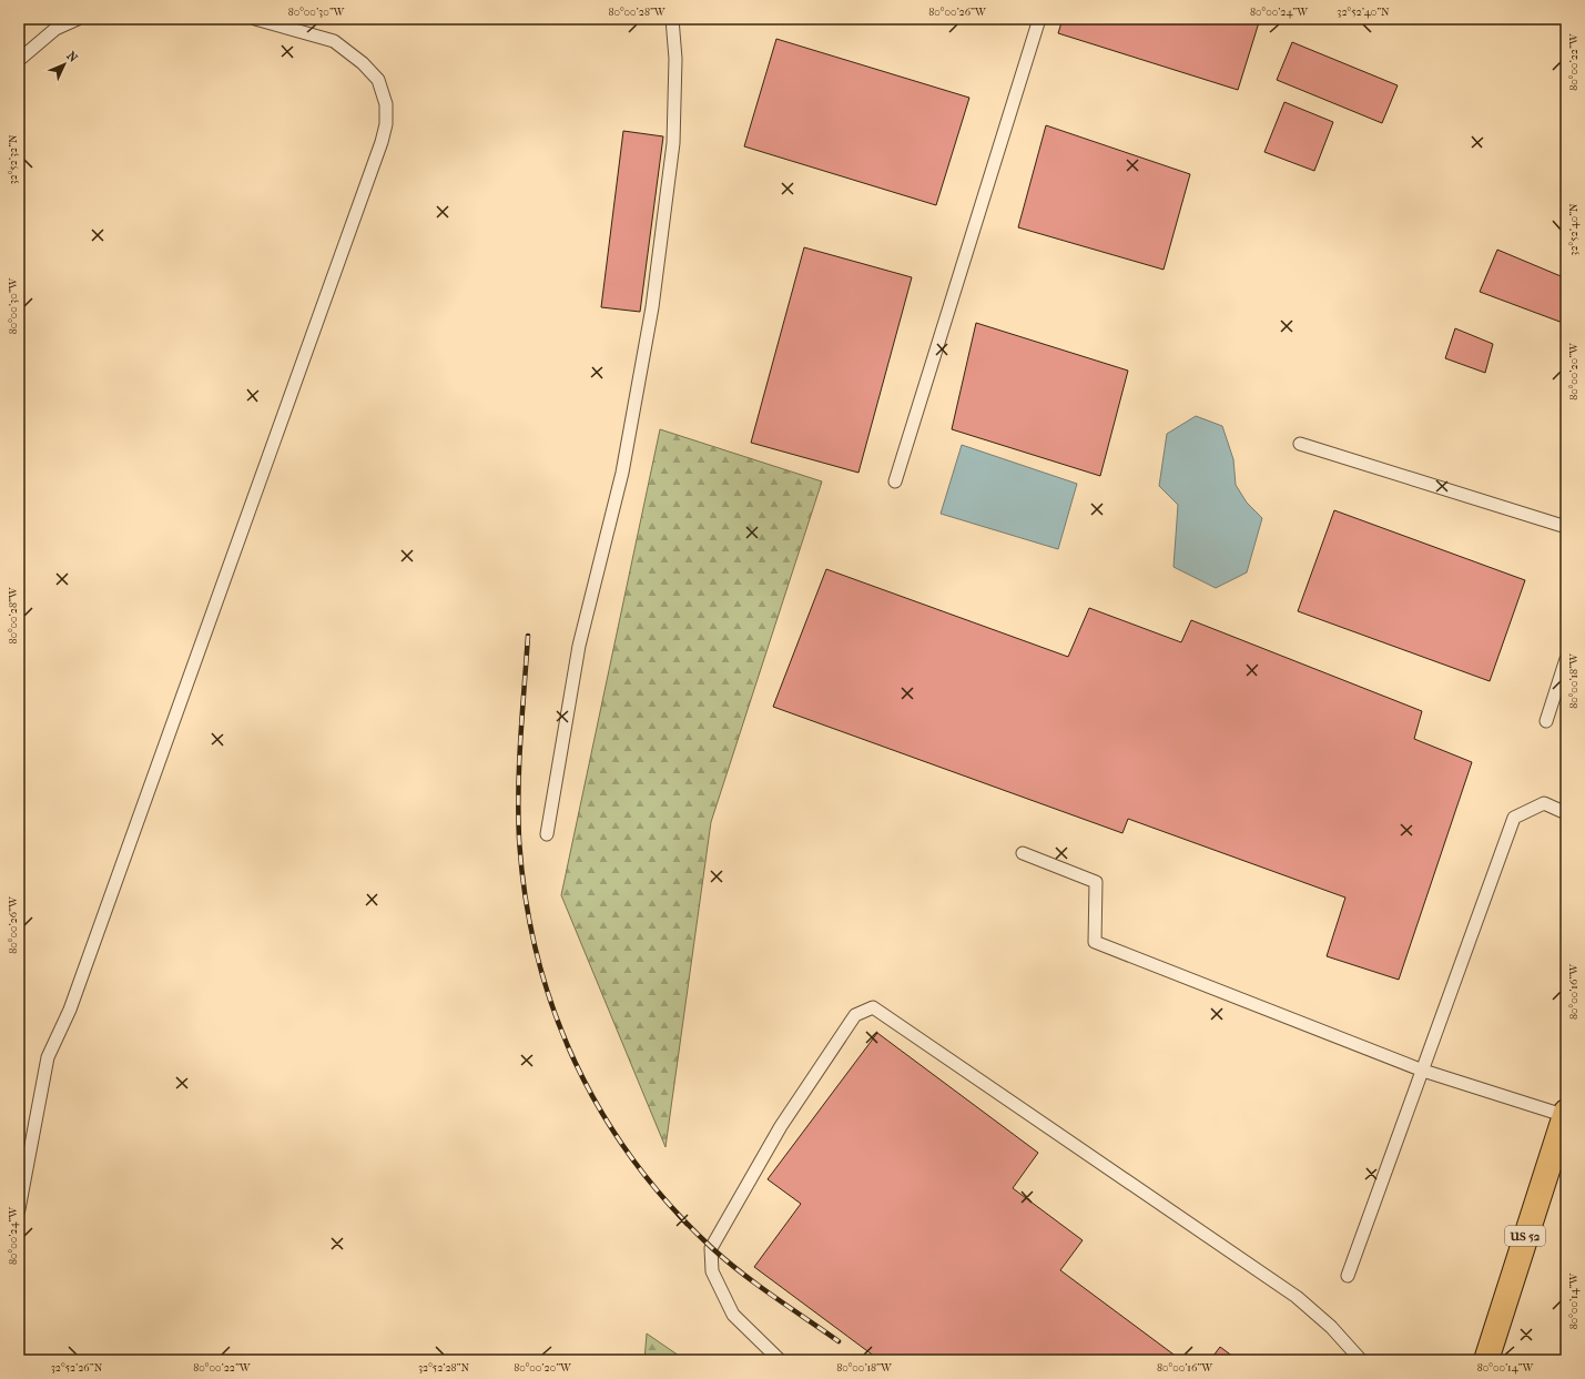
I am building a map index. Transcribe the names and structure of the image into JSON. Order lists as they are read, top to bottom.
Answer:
{
  "streets": {
    "main road": ["US 52"]
  },
  "north": "top right",
  "coordinates": [
    "80°00'30\"W",
    "80°00'28\"W",
    "80°00'26\"W",
    "80°00'24\"W",
    "32°52'40\"N",
    "80°00'22\"W",
    "32°52'32\"N",
    "80°00'20\"W",
    "80°00'18\"W",
    "80°00'16\"W",
    "80°00'14\"W",
    "32°52'26\"N",
    "32°52'28\"N"
  ]
}
